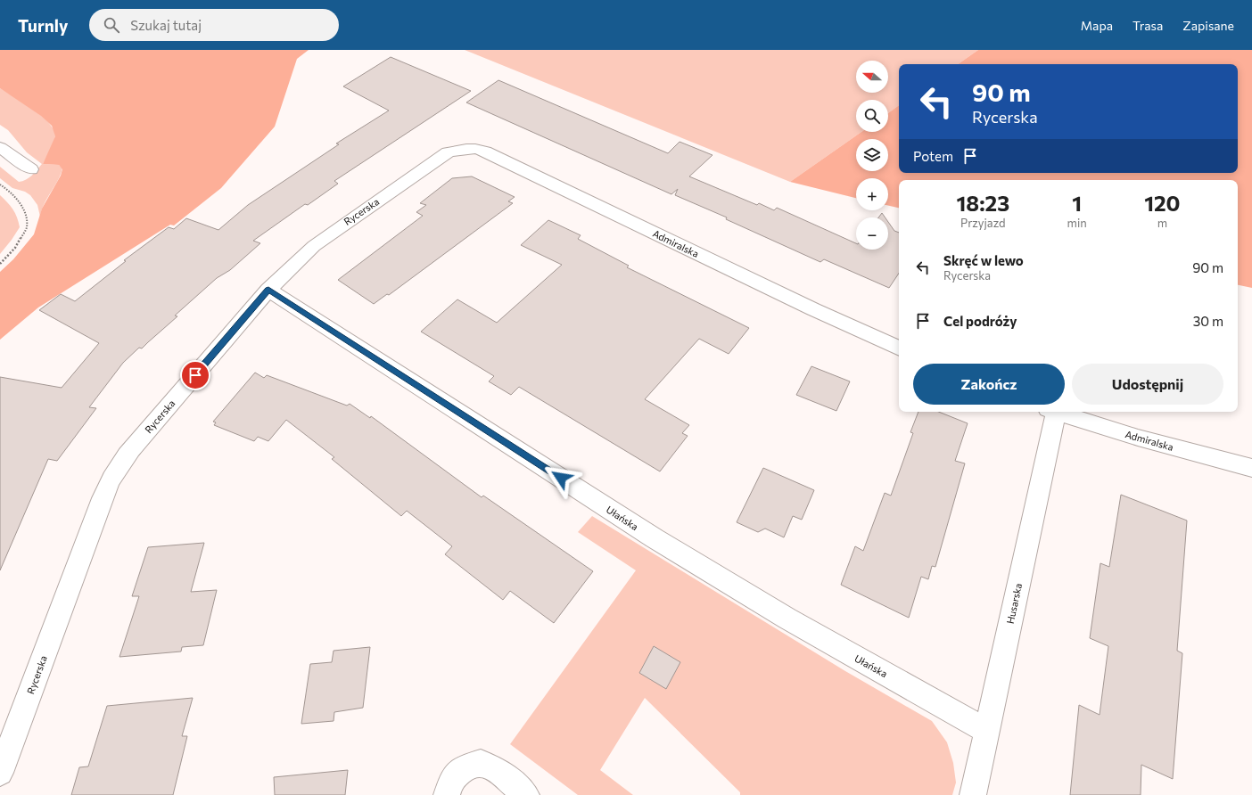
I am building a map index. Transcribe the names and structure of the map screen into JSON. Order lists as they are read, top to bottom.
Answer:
{
  "streets": {
    "street": [
      "Rycerska",
      "Admiralska",
      "Ułańska",
      "Husarska"
    ]
  },
  "crossings": [
    ["Rycerska", "Admiralska"],
    ["Rycerska", "Ułańska"],
    ["Ułańska", "Husarska"]
  ],
  "north": "left",
  "page": {
    "header": "Turnly",
    "search": "Szukaj tutaj",
    "nav": ["Mapa", "Trasa", "Zapisane"],
    "map_buttons": ["+", "−"],
    "turn": ["90 m", "Rycerska"],
    "then": "Potem",
    "eta": [
      "18:23",
      "Przyjazd",
      "1",
      "min",
      "120",
      "m"
    ],
    "list": [
      {
        "name": "Skręć w lewo",
        "note": "Rycerska",
        "value": "90 m"
      },
      {
        "name": "Cel podróży",
        "value": "30 m"
      }
    ],
    "buttons": ["Zakończ", "Udostępnij"]
  }
}
